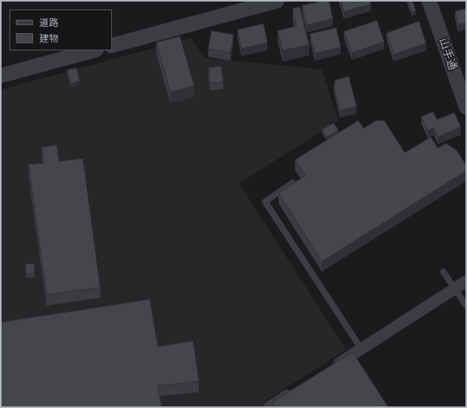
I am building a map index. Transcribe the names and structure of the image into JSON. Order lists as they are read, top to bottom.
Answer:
{
  "streets": {
    "street": ["山手通"]
  },
  "legend": ["道路", "建物"]
}
